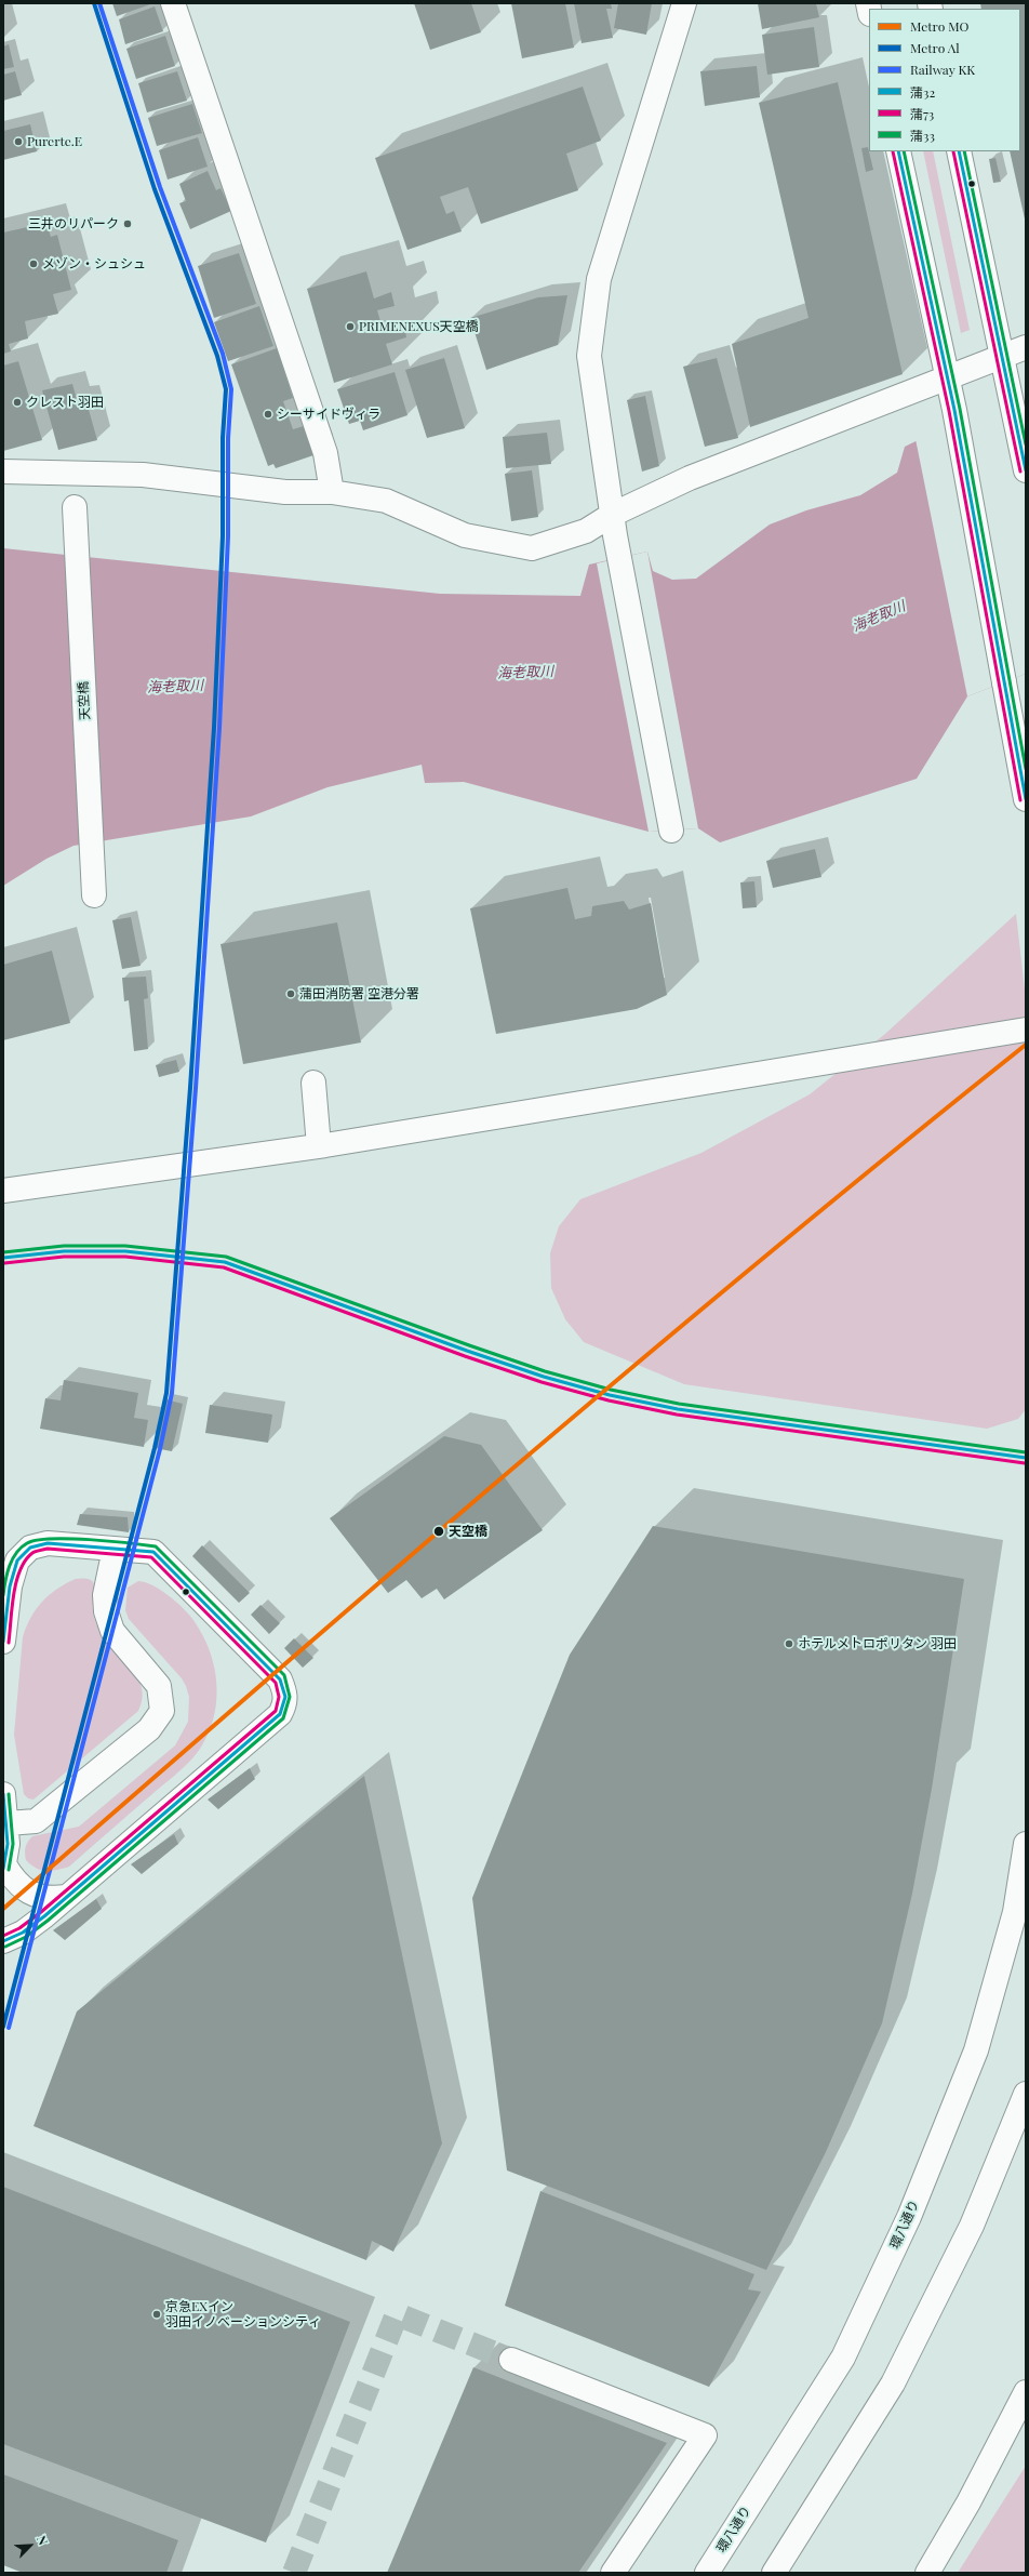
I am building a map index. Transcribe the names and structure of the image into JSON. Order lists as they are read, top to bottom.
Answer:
{
  "streets": {
    "main road": ["天空橋", "環八通り"]
  },
  "water": ["海老取川"],
  "places": [
    "Purerte.E",
    "三井のリパーク",
    "メゾン・シュシュ",
    "PRIMENEXUS天空橋",
    "クレスト羽田",
    "シーサイドヴィラ",
    "蒲田消防署 空港分署",
    "天空橋",
    "ホテルメトロポリタン 羽田",
    "京急EXイン 羽田イノベーションシティ"
  ],
  "lines": [
    "metro line Al",
    "rail line KK",
    "transit line 蒲32",
    "transit line 蒲73",
    "transit line 蒲33",
    "metro line MO"
  ],
  "legend": [
    "Metro MO",
    "Metro Al",
    "Railway KK",
    "蒲32",
    "蒲73",
    "蒲33"
  ],
  "north": "top right"
}
